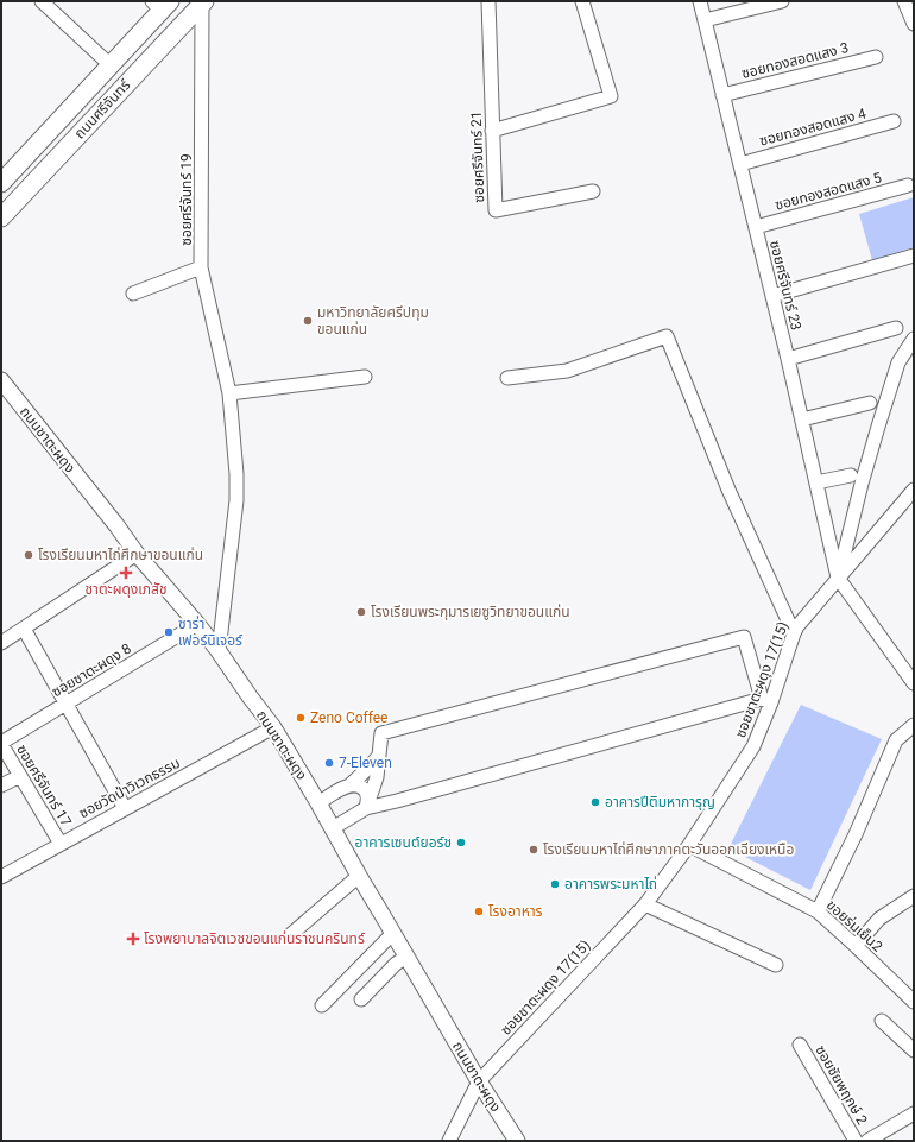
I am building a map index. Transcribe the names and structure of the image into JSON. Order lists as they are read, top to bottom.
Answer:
{
  "streets": {
    "main road": ["ถนนศรีจันทร์"],
    "street": [
      "ซอยทองสอดแสง 3",
      "ซอยทองสอดแสง 4",
      "ซอยศรีจันทร์ 21",
      "ซอยทองสอดแสง 5",
      "ซอยศรีจันทร์ 19",
      "ซอยศรีจันทร์ 23",
      "ถนนชาตะผดุง",
      "ซอยชาตะผดุง 8",
      "ซอยชาตะผดุง 17(15)",
      "ซอยศรีจันทร์ 17",
      "ซอยวัดป่าวิเวกธรรม",
      "ขอยร่มเย็น2",
      "ซอยชัยพฤกษ์ 2"
    ]
  },
  "crossings": [
    ["ซอยทองสอดแสง 3", "ซอยศรีจันทร์ 23"],
    ["ถนนศรีจันทร์", "ซอยศรีจันทร์ 19"],
    ["ซอยทองสอดแสง 4", "ซอยศรีจันทร์ 23"],
    ["ซอยทองสอดแสง 5", "ซอยศรีจันทร์ 23"],
    ["ซอยศรีจันทร์ 19", "ถนนชาตะผดุง"],
    ["ซอยศรีจันทร์ 23", "ซอยชาตะผดุง 17(15)"],
    ["ถนนชาตะผดุง", "ซอยชาตะผดุง 8"],
    ["ถนนชาตะผดุง", "ซอยชาตะผดุง 17(15)"],
    ["ถนนชาตะผดุง", "ซอยวัดป่าวิเวกธรรม"],
    ["ซอยชาตะผดุง 8", "ซอยศรีจันทร์ 17"],
    ["ซอยชาตะผดุง 17(15)", "ขอยร่มเย็น2"],
    ["ซอยศรีจันทร์ 17", "ซอยวัดป่าวิเวกธรรม"]
  ],
  "places": {
    "other": [
      "มหาวิทยาลัยศรีปทุม ขอนแก่น",
      "โรงเรียนมหาไถ่ศึกษาขอนแก่น",
      "โรงเรียนพระกุมารเยซูวิทยาขอนแก่น",
      "ซาร่า เฟอร์นิเจอร์",
      "Zeno Coffee",
      "7-Eleven",
      "อาคารปีติมหาการุญ",
      "อาคารเซนต์ยอร์ช",
      "โรงเรียนมหาไถ่ศึกษาภาคตะวันออกเฉียงเหนือ",
      "อาคารพระมหาไถ่",
      "โรงอาหาร"
    ],
    "health": ["ชาตะผดุงเภสัช", "โรงพยาบาลจิตเวชขอนแก่นราชนครินทร์"]
  }
}
